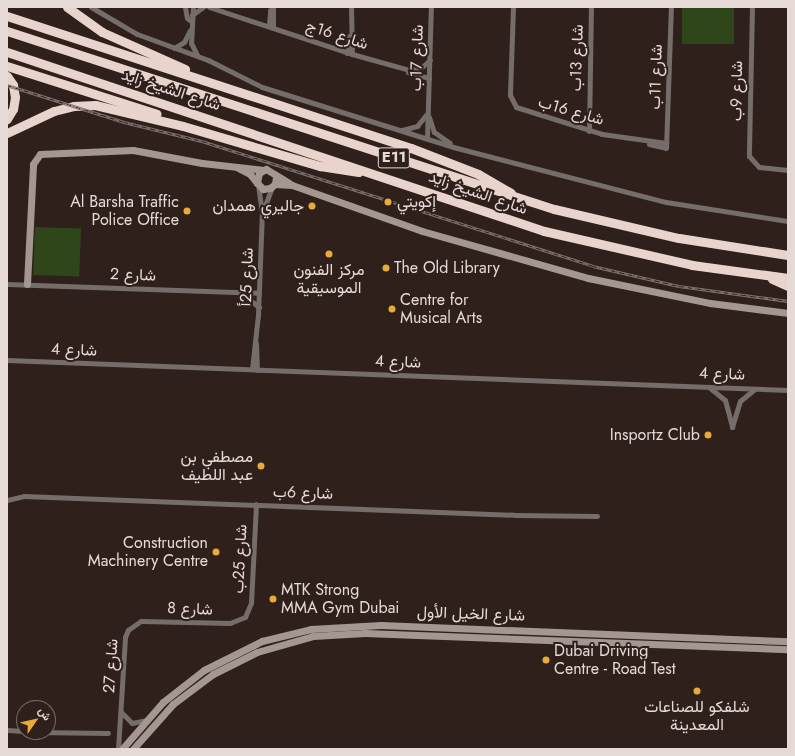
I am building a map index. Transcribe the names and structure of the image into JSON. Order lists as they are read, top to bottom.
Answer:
{
  "streets": {
    "highway": ["شارع الشيخ زايد", "E11"],
    "main road": ["شارع الخيل الأول"],
    "street": [
      "شارع 16ج",
      "شارع 17ب",
      "شارع 13ب",
      "شارع 11ب",
      "شارع 9ب",
      "شارع 16ب",
      "شارع 2",
      "شارع 25أ",
      "شارع 4",
      "شارع 6ب",
      "شارع 25ب",
      "شارع 8",
      "شارع 27"
    ]
  },
  "crossings": [
    ["شارع 16ج", "شارع 17ب"],
    ["شارع 13ب", "شارع 16ب"],
    ["شارع 11ب", "شارع 16ب"],
    ["شارع 2", "شارع 25أ"],
    ["شارع 25أ", "شارع 4"],
    ["شارع 6ب", "شارع 25ب"],
    ["شارع 25ب", "شارع 8"],
    ["شارع 8", "شارع 27"],
    ["شارع الخيل الأول", "شارع 27"]
  ],
  "places": [
    "إكويتي",
    "جاليري همدان",
    "Al Barsha Traffic Police Office",
    "مركز الفنون الموسيقية",
    "The Old Library",
    "Centre for Musical Arts",
    "Insportz Club",
    "مصطفي بن عبد اللطيف",
    "Construction Machinery Centre",
    "MTK Strong MMA Gym Dubai",
    "Dubai Driving Centre - Road Test",
    "شلفكو للصناعات المعدينة"
  ],
  "north": "top right"
}
